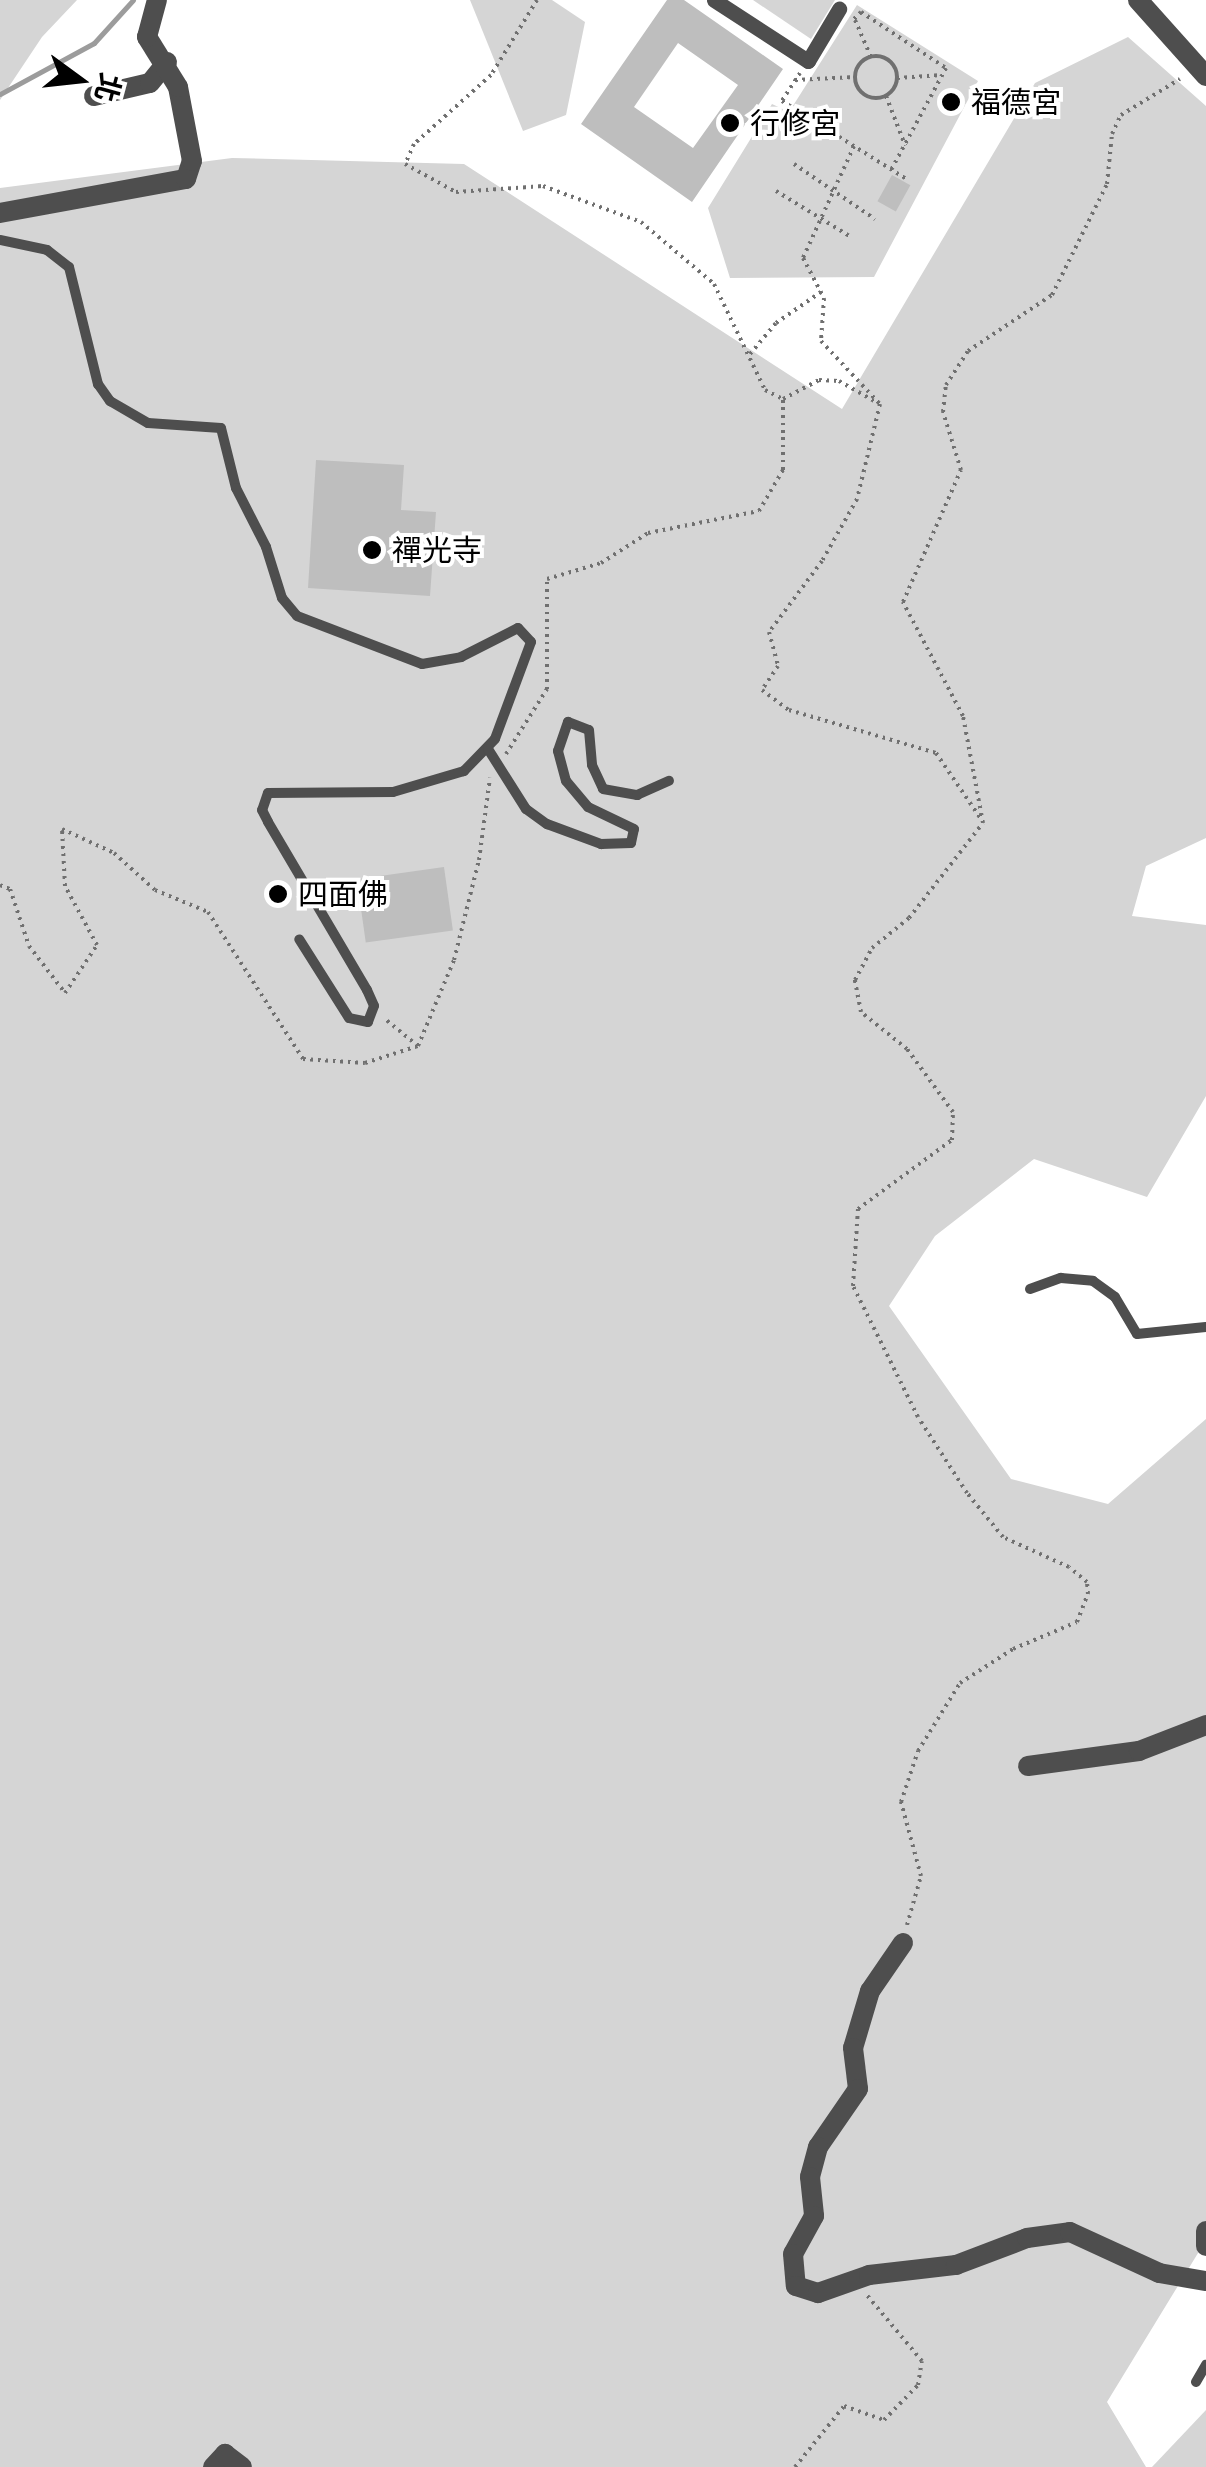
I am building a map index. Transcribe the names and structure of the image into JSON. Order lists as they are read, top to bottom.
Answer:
{
  "places": [
    "福德宮",
    "行修宮",
    "禪光寺",
    "四面佛"
  ],
  "north": "right"
}
